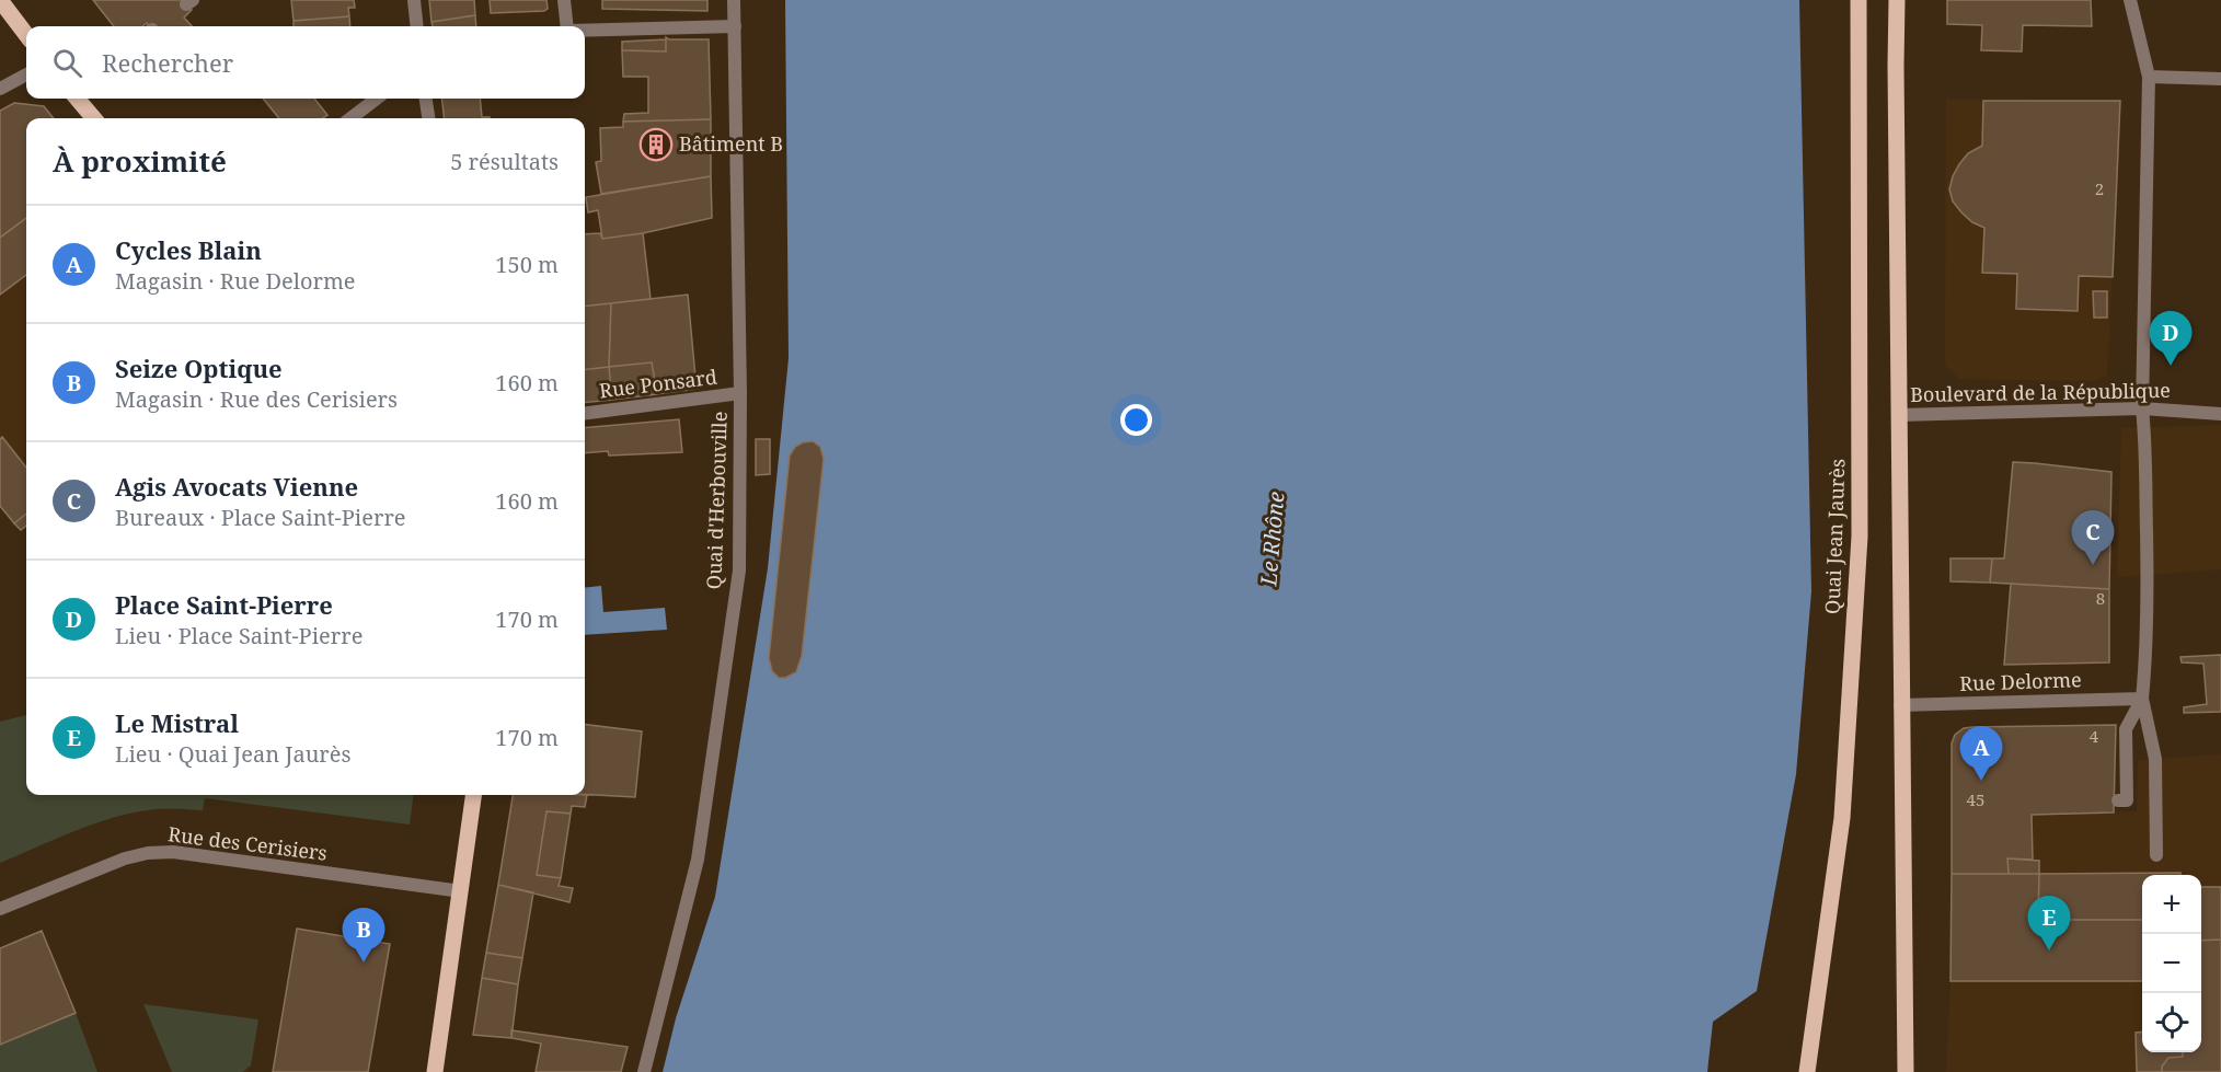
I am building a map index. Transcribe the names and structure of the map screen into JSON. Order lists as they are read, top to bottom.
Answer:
{
  "streets": {
    "main road": ["Quai Jean Jaurès"],
    "street": [
      "Rue Ponsard",
      "Boulevard de la République",
      "Quai d'Herbouville",
      "Rue Delorme",
      "Rue des Cerisiers"
    ]
  },
  "crossings": [
    ["Rue Ponsard", "Quai d'Herbouville"]
  ],
  "water": ["Le Rhône"],
  "places": {
    "building": ["Bâtiment B"]
  },
  "house_numbers": [
    "2",
    "8",
    "4",
    "45"
  ],
  "page": {
    "search": "Rechercher",
    "heading": ["À proximité", "5 résultats"],
    "list": [
      {
        "mark": "A",
        "name": "Cycles Blain",
        "note": "Magasin · Rue Delorme",
        "value": "150 m"
      },
      {
        "mark": "B",
        "name": "Seize Optique",
        "note": "Magasin · Rue des Cerisiers",
        "value": "160 m"
      },
      {
        "mark": "C",
        "name": "Agis Avocats Vienne",
        "note": "Bureaux · Place Saint-Pierre",
        "value": "160 m"
      },
      {
        "mark": "D",
        "name": "Place Saint-Pierre",
        "note": "Lieu · Place Saint-Pierre",
        "value": "170 m"
      },
      {
        "mark": "E",
        "name": "Le Mistral",
        "note": "Lieu · Quai Jean Jaurès",
        "value": "170 m"
      }
    ],
    "pins": [
      "D",
      "C",
      "A",
      "E",
      "B"
    ],
    "map_buttons": ["+", "−"]
  }
}
